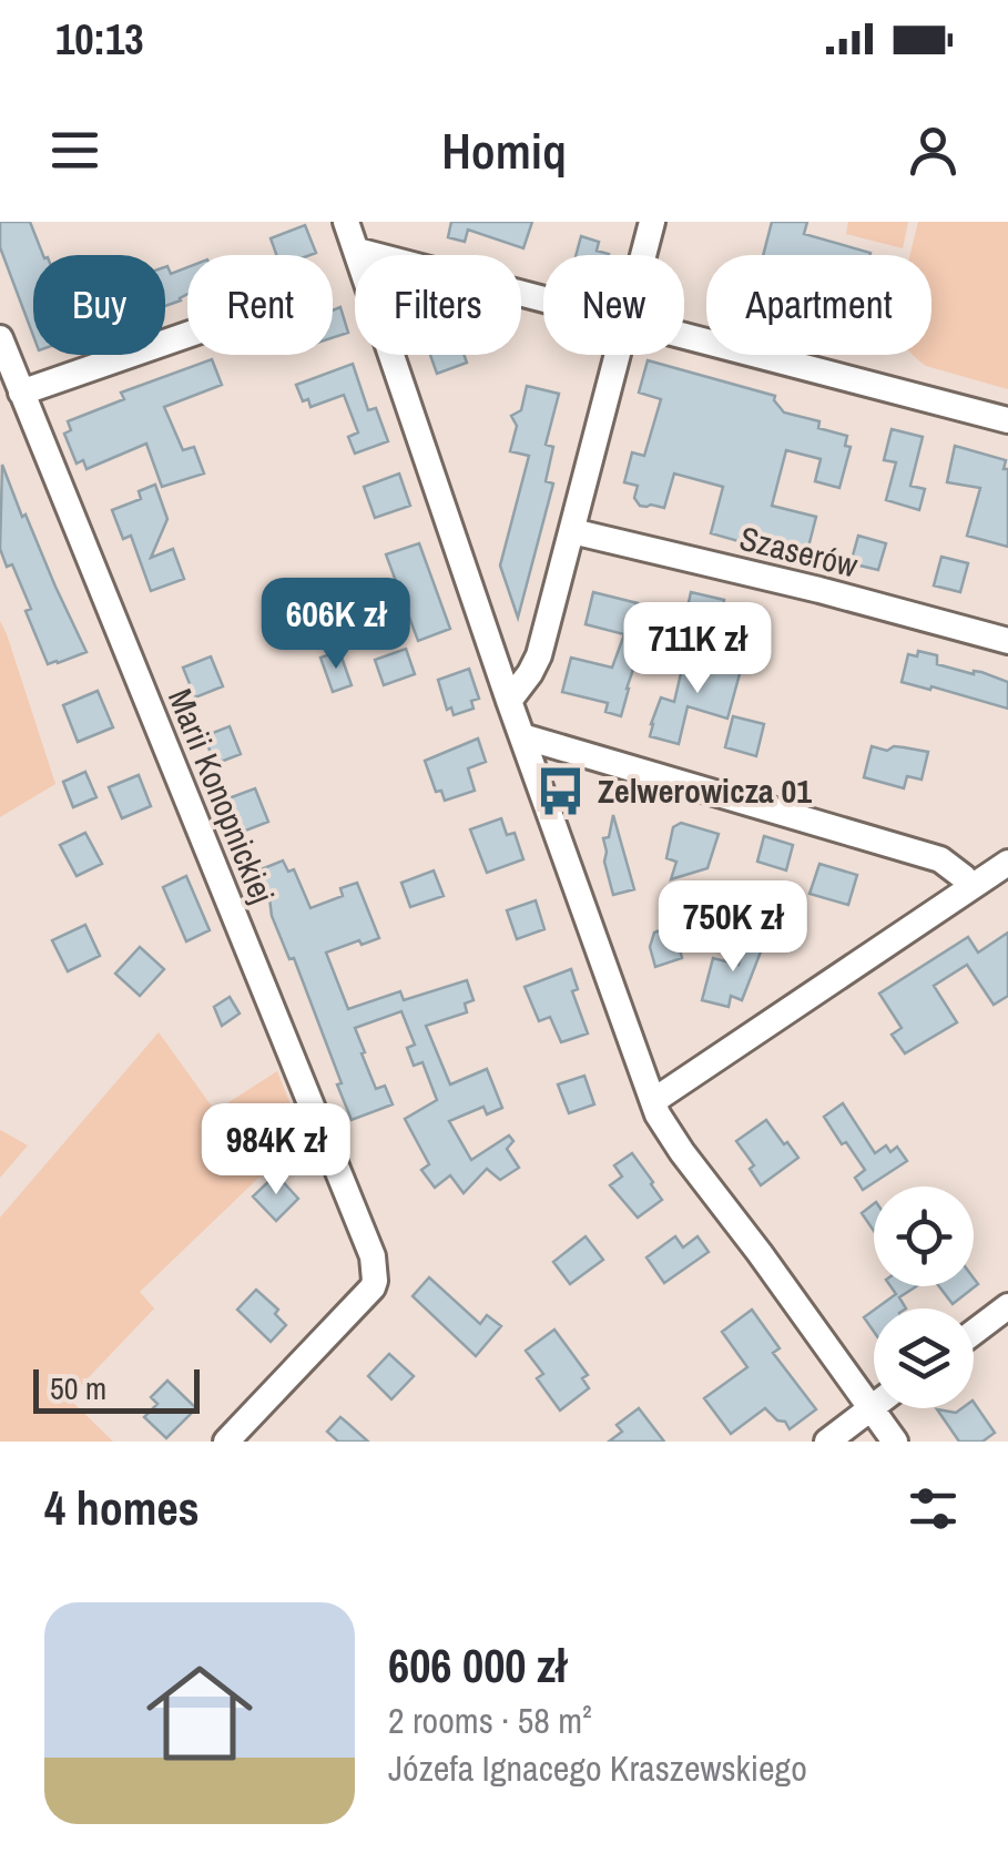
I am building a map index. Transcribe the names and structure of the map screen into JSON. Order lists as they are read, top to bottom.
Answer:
{
  "streets": {
    "street": ["Szaserów", "Marii Konopnickiej"]
  },
  "places": {
    "bus stop": ["Zelwerowicza 01"]
  },
  "scale_bar": "50 m",
  "page": {
    "status": "10:13",
    "header": "Homiq",
    "chip": [
      "Buy",
      "Rent",
      "Filters",
      "New",
      "Apartment"
    ],
    "price": [
      "606K zł",
      "711K zł",
      "750K zł",
      "984K zł"
    ],
    "scale": "50 m",
    "heading": "4 homes",
    "list": [
      {
        "name": "606 000 zł",
        "note": "2 rooms · 58 m² · Józefa Ignacego Kraszewskiego"
      }
    ]
  }
}
